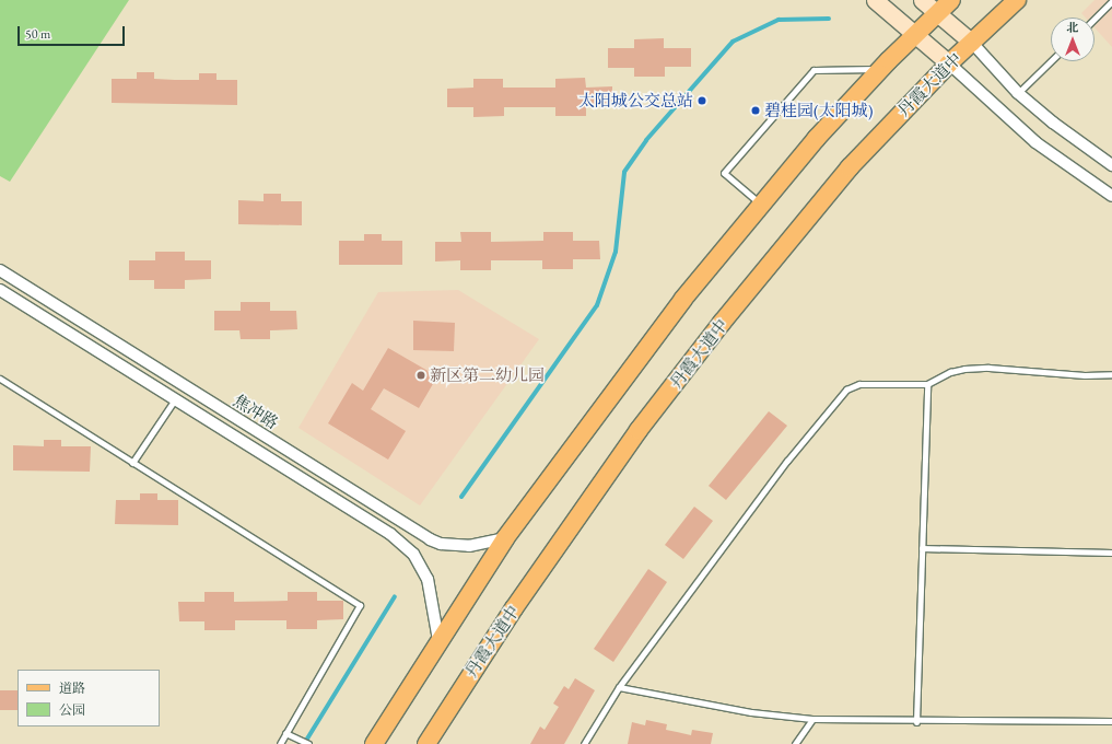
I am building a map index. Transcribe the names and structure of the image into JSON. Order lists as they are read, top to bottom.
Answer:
{
  "streets": {
    "main road": ["丹霞大道中"],
    "street": ["焦冲路"]
  },
  "places": ["太阳城公交总站", "碧桂园(太阳城)", "新区第二幼儿园"],
  "legend": ["道路", "公园"],
  "scale_bar": "50 m",
  "north": "top"
}
